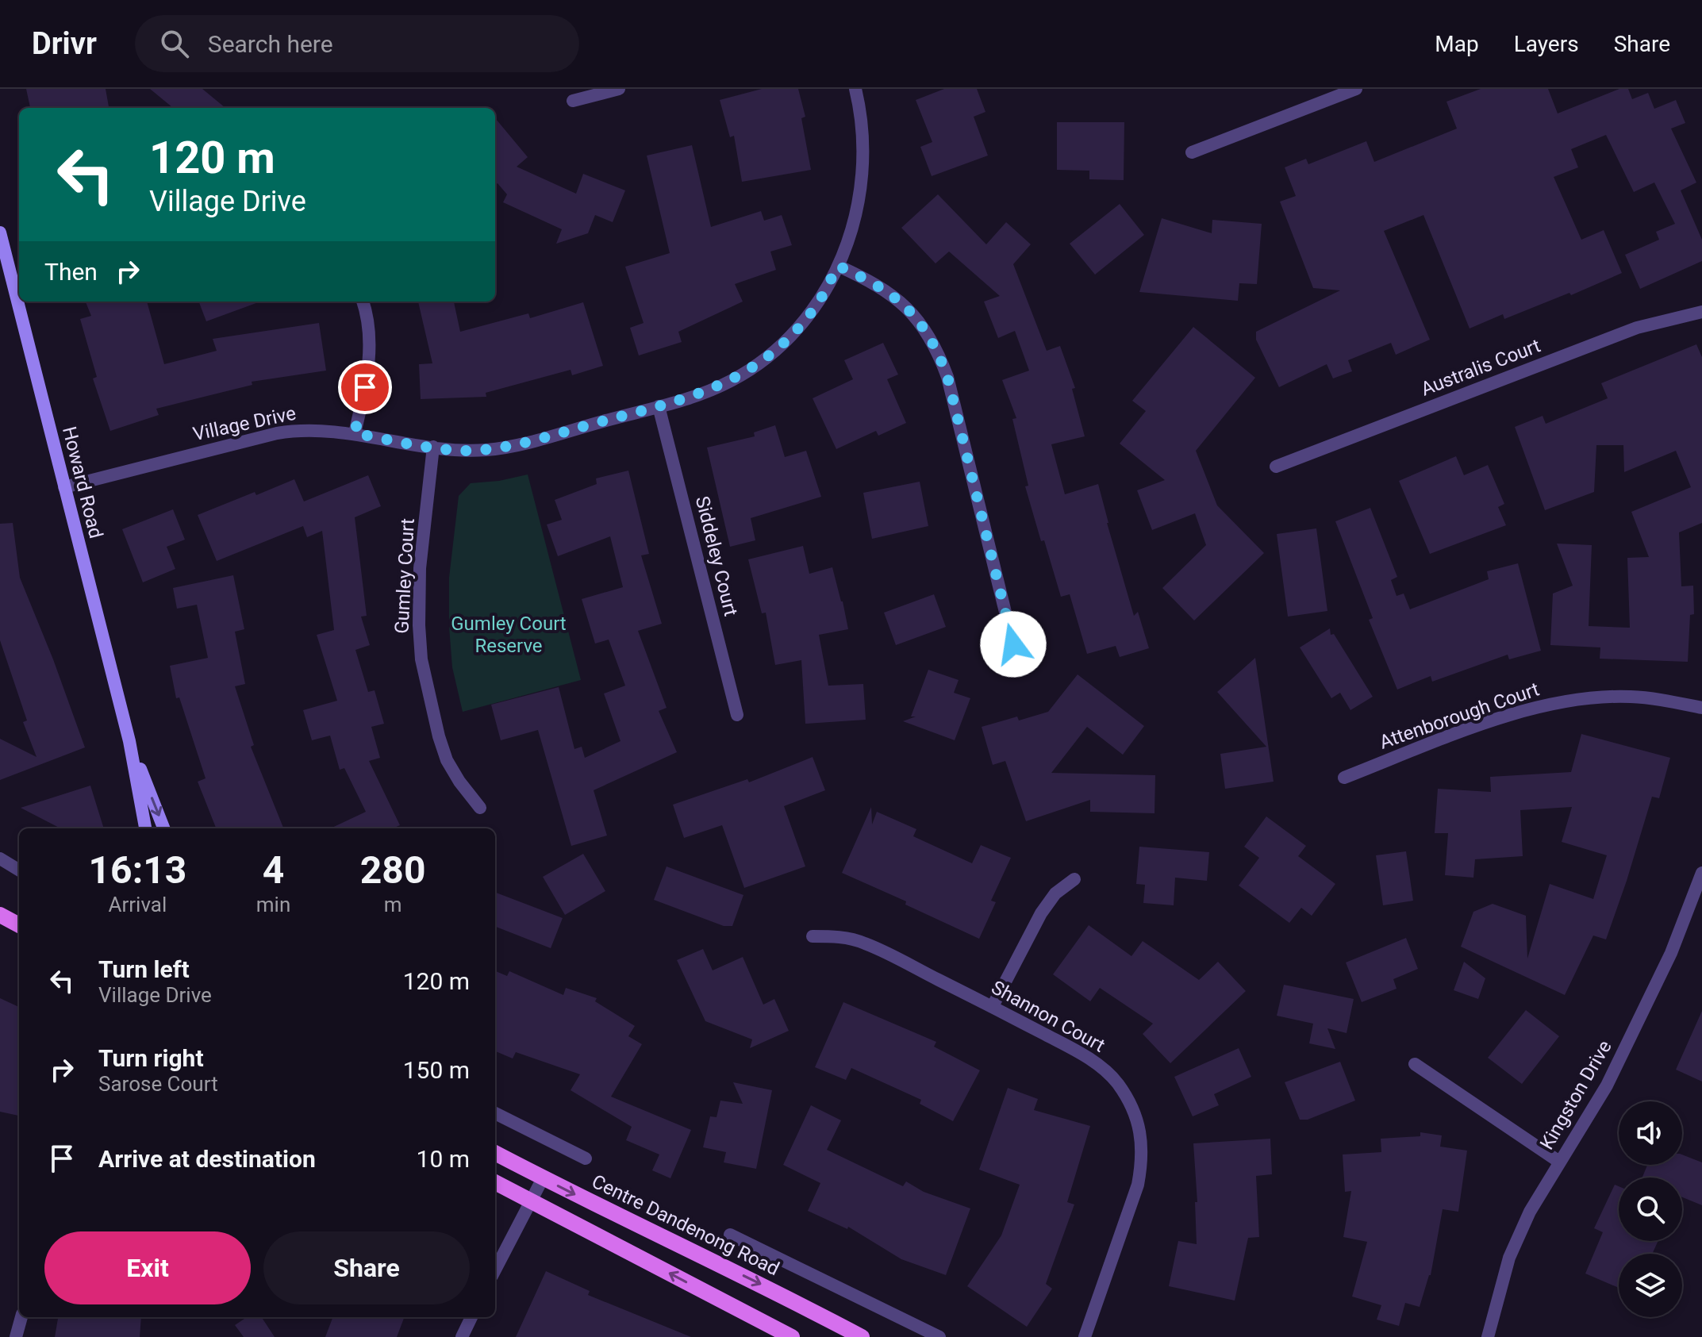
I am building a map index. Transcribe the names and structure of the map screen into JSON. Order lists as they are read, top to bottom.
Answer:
{
  "streets": {
    "main road": ["Howard Road", "Centre Dandenong Road"],
    "street": [
      "Australis Court",
      "Village Drive",
      "Siddeley Court",
      "Gumley Court",
      "Attenborough Court",
      "Shannon Court",
      "Kingston Drive"
    ]
  },
  "crossings": [
    ["Village Drive", "Howard Road"],
    ["Village Drive", "Siddeley Court"],
    ["Village Drive", "Gumley Court"]
  ],
  "parks": ["Gumley Court Reserve"],
  "page": {
    "header": "Drivr",
    "search": "Search here",
    "nav": ["Map", "Layers", "Share"],
    "turn": ["120 m", "Village Drive"],
    "then": "Then",
    "eta": [
      "16:13",
      "Arrival",
      "4",
      "min",
      "280",
      "m"
    ],
    "list": [
      {
        "name": "Turn left",
        "note": "Village Drive",
        "value": "120 m"
      },
      {
        "name": "Turn right",
        "note": "Sarose Court",
        "value": "150 m"
      },
      {
        "name": "Arrive at destination",
        "value": "10 m"
      }
    ],
    "buttons": ["Exit", "Share"]
  }
}
